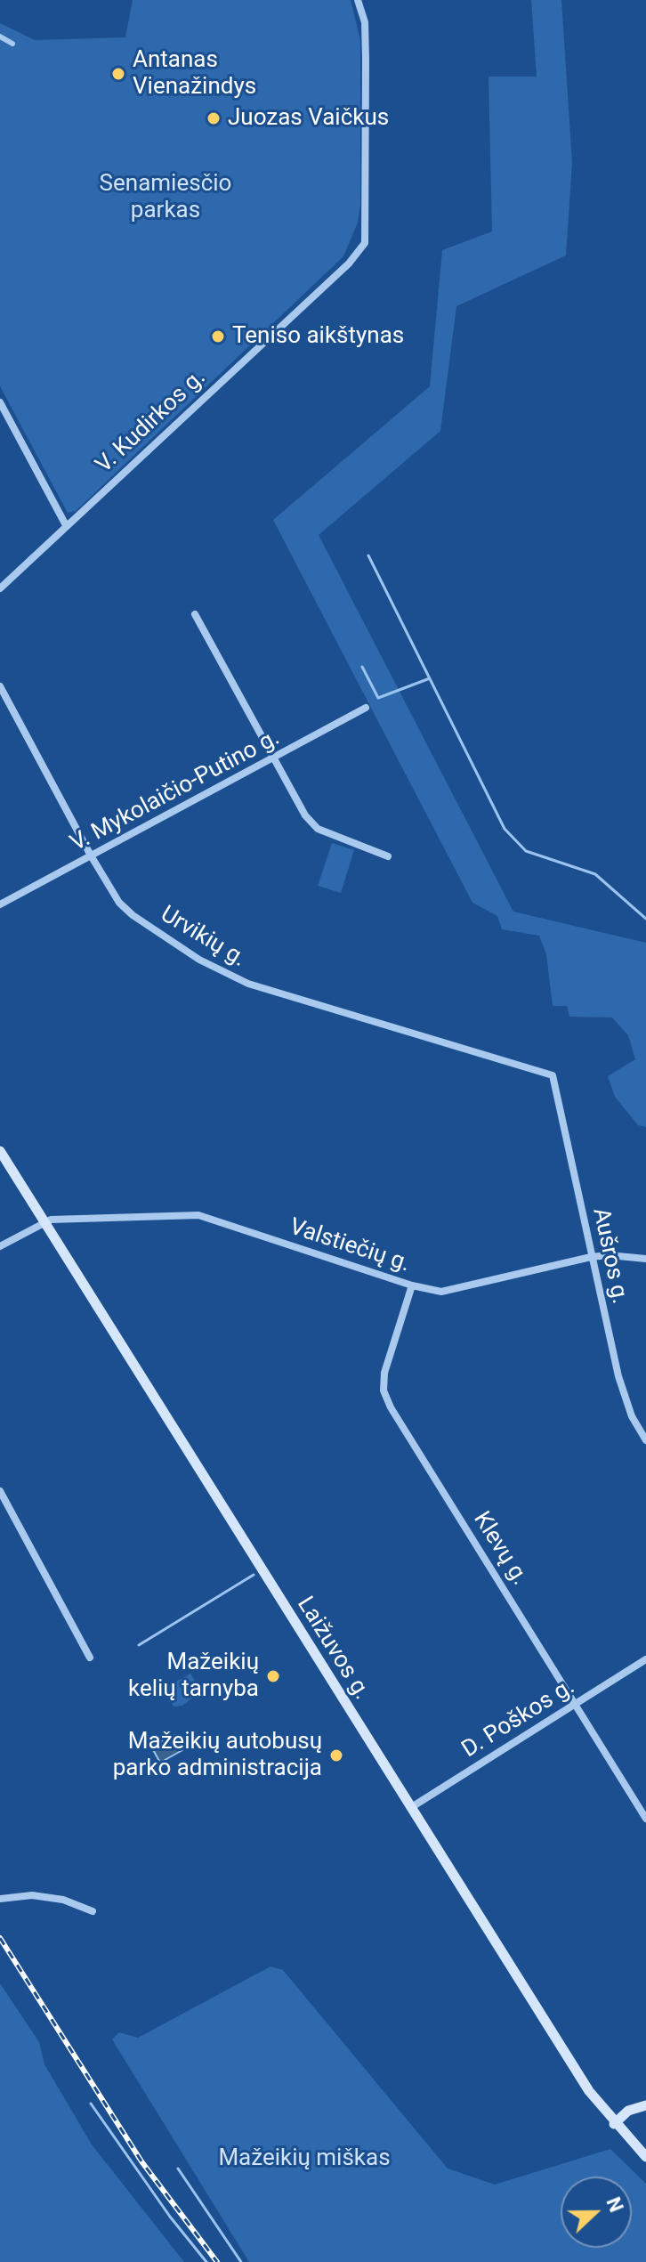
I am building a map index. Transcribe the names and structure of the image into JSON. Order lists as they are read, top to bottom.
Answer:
{
  "streets": {
    "main road": ["Laižuvos g."],
    "street": [
      "V. Kudirkos g.",
      "V. Mykolaičio-Putino g.",
      "Urvikių g.",
      "Valstiečių g.",
      "Aušros g.",
      "Klevų g.",
      "D. Poškos g."
    ]
  },
  "crossings": [
    ["V. Mykolaičio-Putino g.", "Urvikių g."],
    ["Urvikių g.", "Aušros g."],
    ["Valstiečių g.", "Aušros g."],
    ["Valstiečių g.", "Klevų g."],
    ["Valstiečių g.", "Laižuvos g."],
    ["Klevų g.", "D. Poškos g."],
    ["Laižuvos g.", "D. Poškos g."]
  ],
  "parks": ["Senamiesčio parkas", "Mažeikių miškas"],
  "places": [
    "Antanas Vienažindys",
    "Juozas Vaičkus",
    "Teniso aikštynas",
    "Mažeikių kelių tarnyba",
    "Mažeikių autobusų parko administracija"
  ],
  "north": "right"
}
